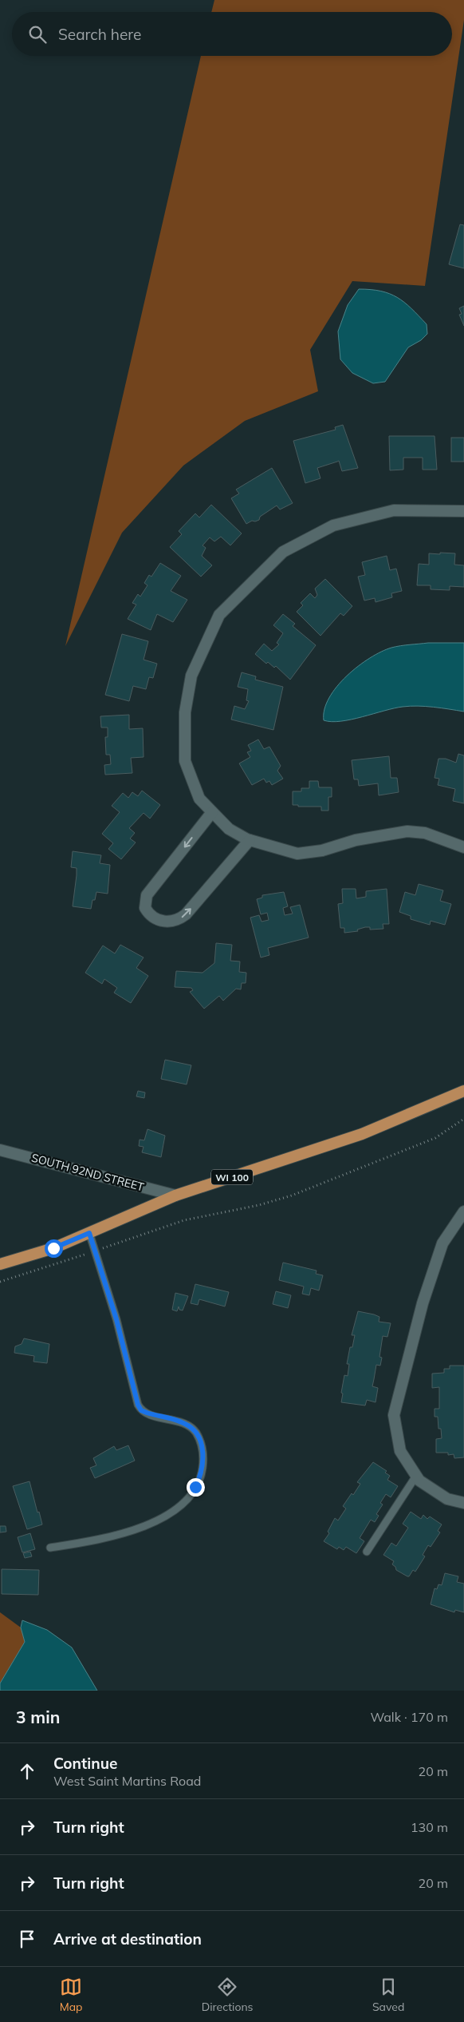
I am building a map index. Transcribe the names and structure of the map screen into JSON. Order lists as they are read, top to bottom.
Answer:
{
  "streets": {
    "main road": ["WI 100"],
    "street": ["SOUTH 92ND STREET"]
  },
  "crossings": [
    ["SOUTH 92ND STREET", "WI 100"]
  ],
  "page": {
    "search": "Search here",
    "heading": ["3 min", "Walk · 170 m"],
    "list": [
      ["Continue", "West Saint Martins Road", "20 m"],
      ["Turn right", "130 m"],
      ["Turn right", "20 m"],
      "Arrive at destination"
    ],
    "nav": ["Map", "Directions", "Saved"]
  }
}
